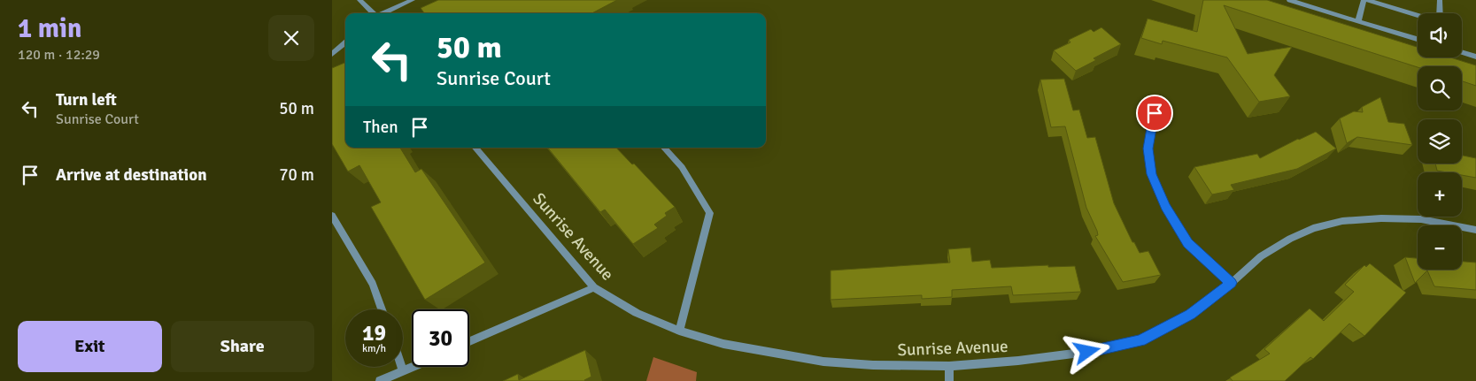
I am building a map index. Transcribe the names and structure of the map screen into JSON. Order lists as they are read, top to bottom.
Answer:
{
  "streets": {
    "street": ["Sunrise Avenue"]
  },
  "page": {
    "heading": ["1 min", "120 m · 12:29"],
    "map_buttons": ["+", "−"],
    "turn": ["50 m", "Sunrise Court"],
    "list": [
      {
        "name": "Turn left",
        "note": "Sunrise Court",
        "value": "50 m"
      },
      {
        "name": "Arrive at destination",
        "value": "70 m"
      }
    ],
    "then": "Then",
    "speed": "19 km/h",
    "limit": "30",
    "buttons": ["Exit", "Share"]
  }
}
